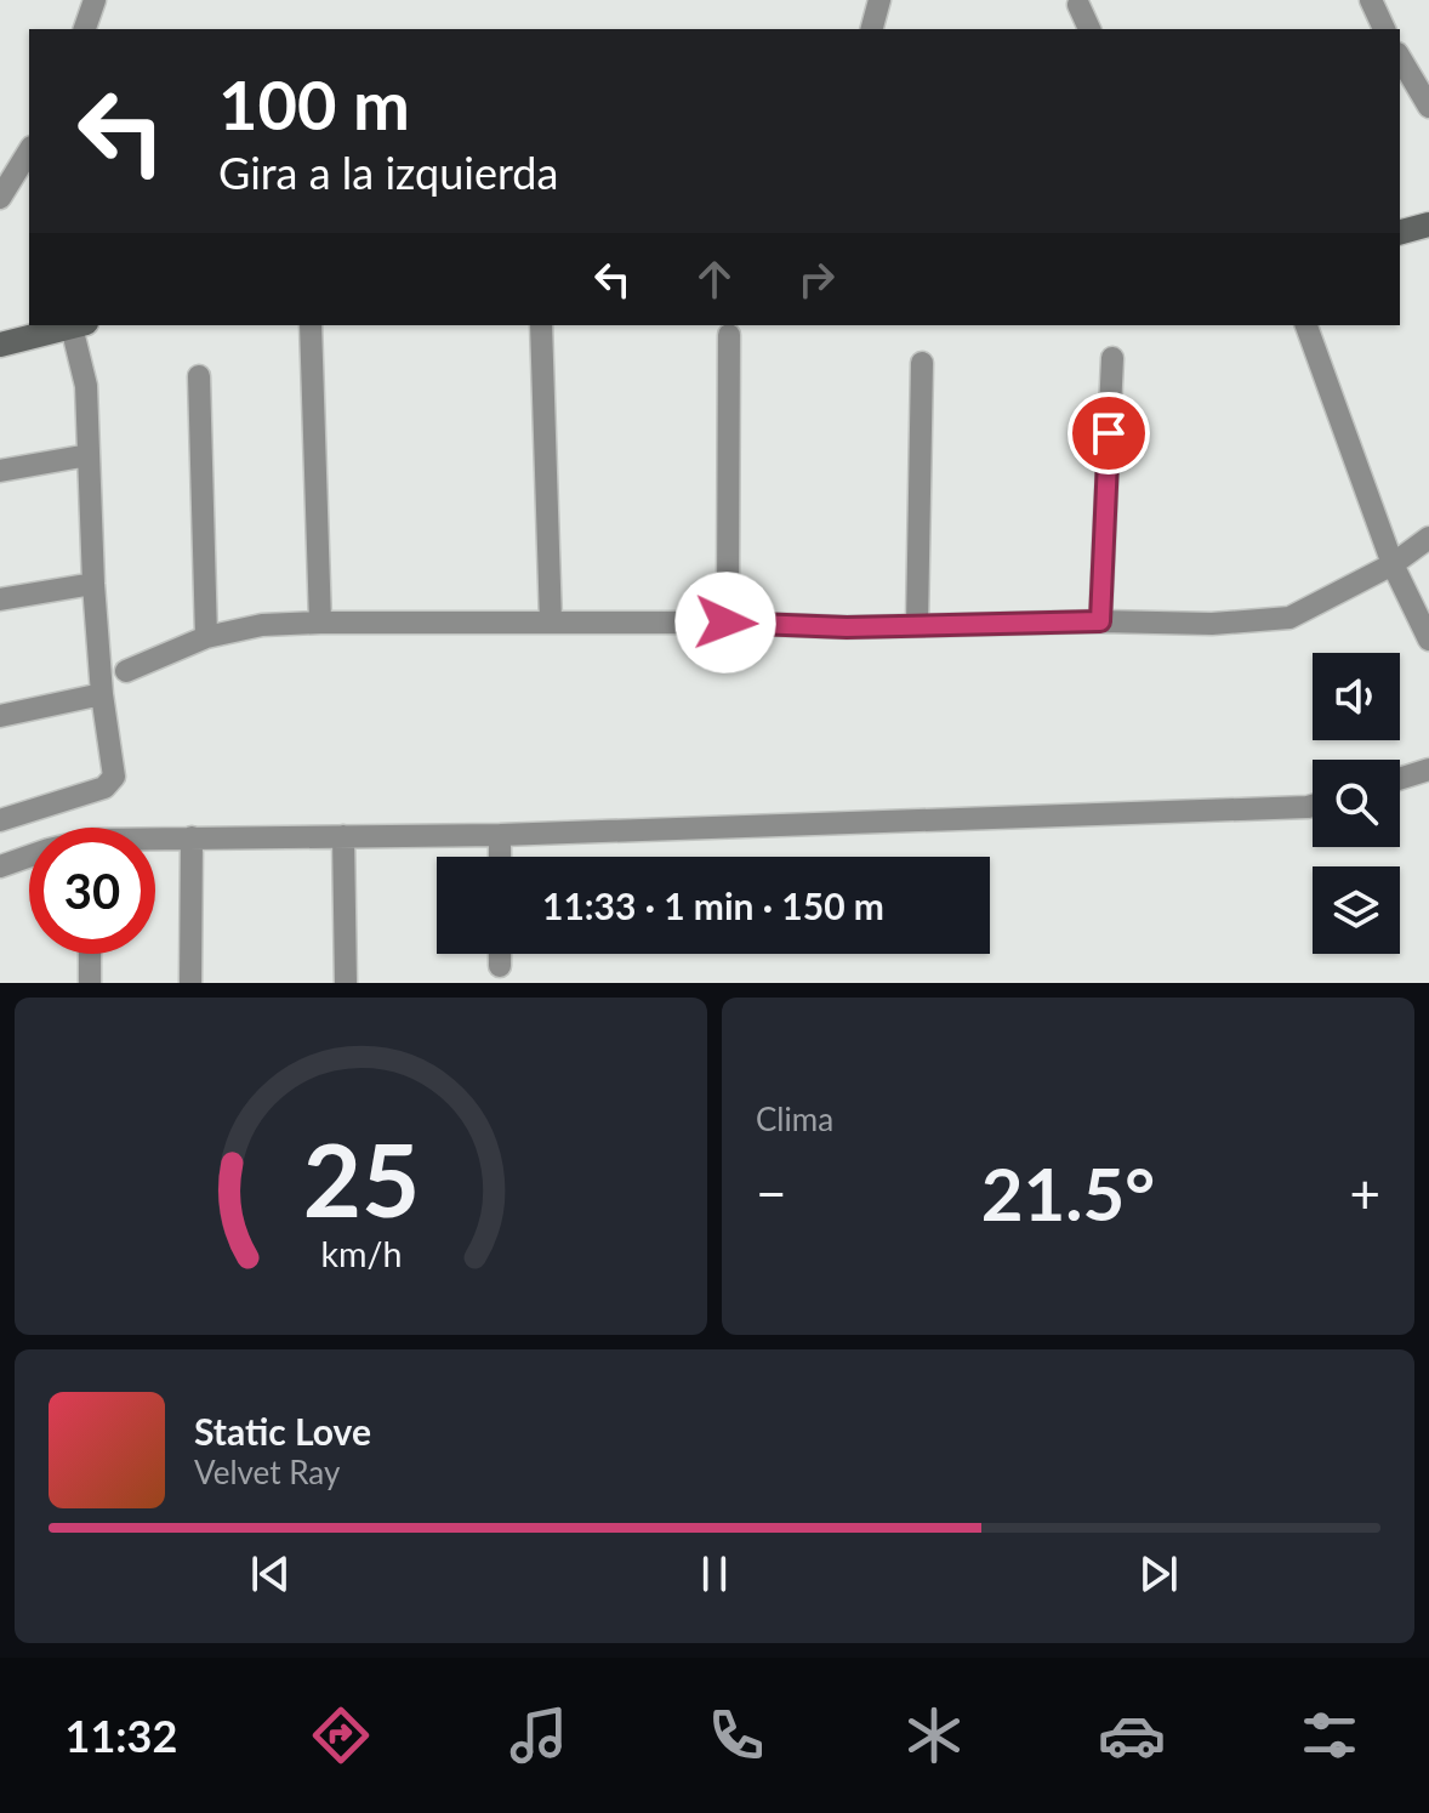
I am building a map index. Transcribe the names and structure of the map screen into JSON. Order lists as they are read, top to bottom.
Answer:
{
  "page": {
    "turn": ["100 m", "Gira a la izquierda"],
    "limit": "30",
    "trip": "11:33 · 1 min · 150 m",
    "tile": "Clima",
    "heat": ["−", "21.5°", "+"],
    "song": ["Static Love", "Velvet Ray"],
    "tabs": "11:32",
    "gauge": ["25", "km/h"]
  }
}
